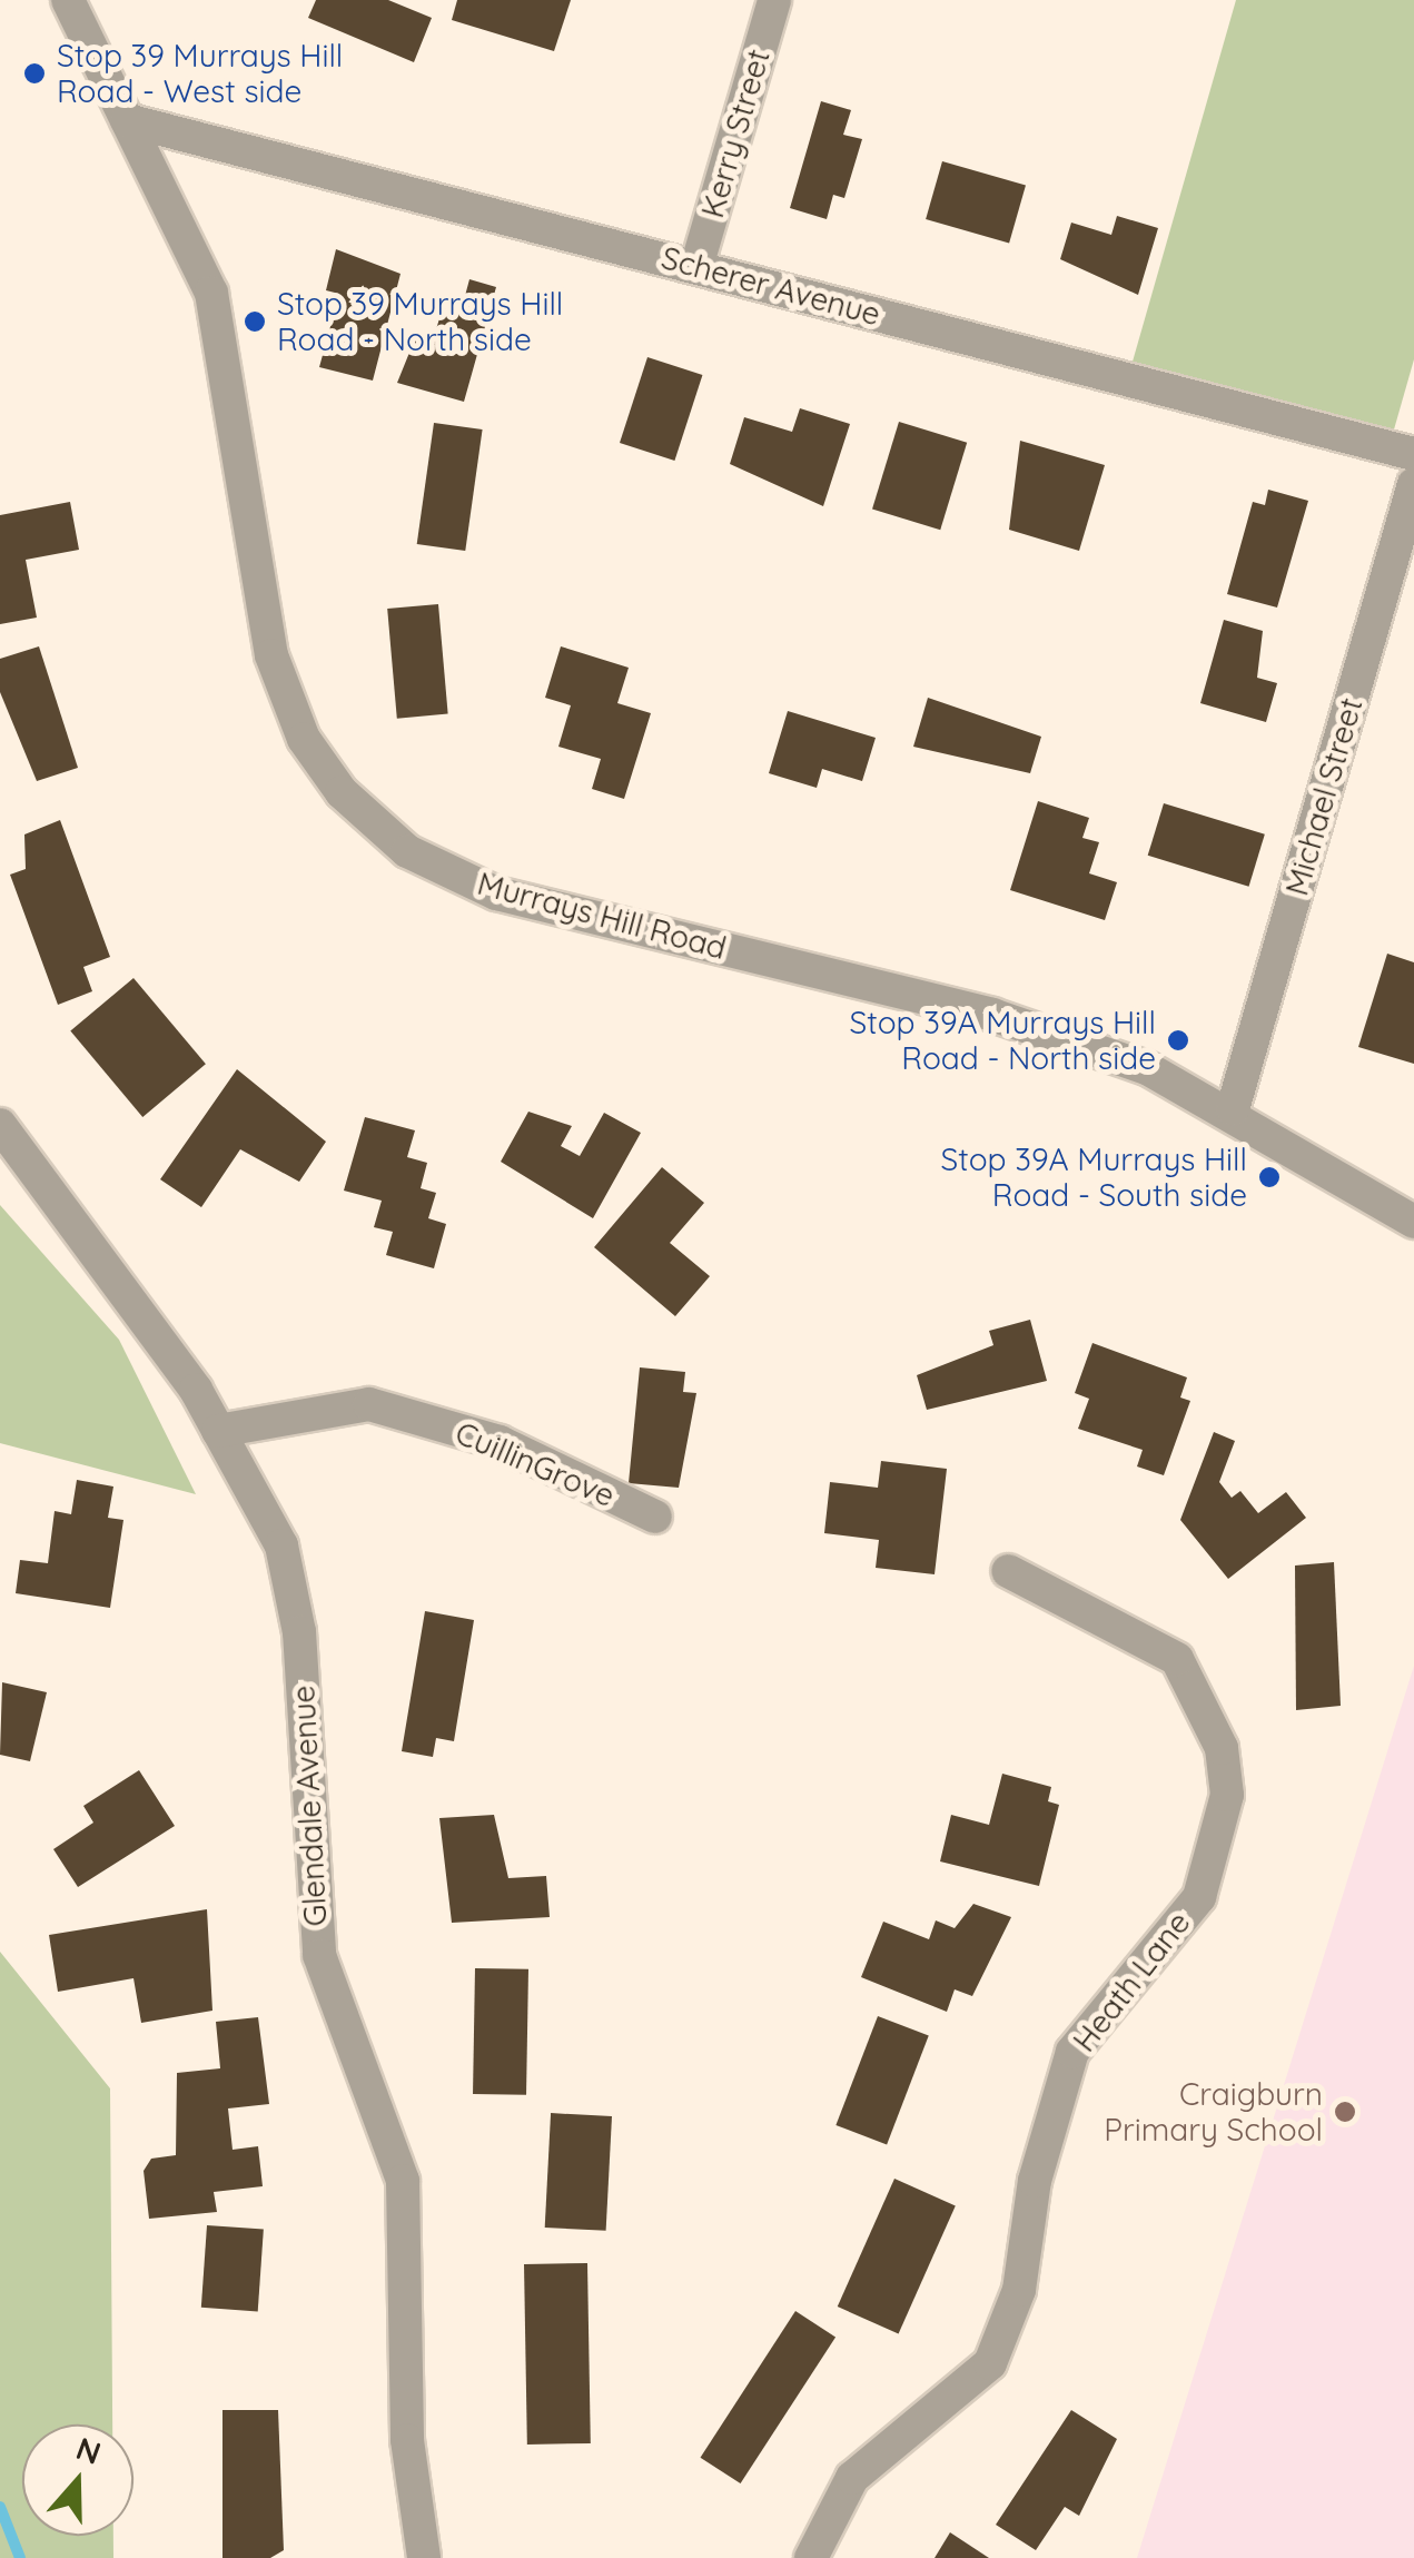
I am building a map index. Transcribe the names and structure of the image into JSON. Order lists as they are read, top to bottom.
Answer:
{
  "streets": {
    "street": [
      "Kerry Street",
      "Scherer Avenue",
      "Michael Street",
      "Murrays Hill Road",
      "CuillinGrove",
      "Glendale Avenue",
      "Heath Lane"
    ]
  },
  "crossings": [
    ["Kerry Street", "Scherer Avenue"],
    ["Scherer Avenue", "Murrays Hill Road"],
    ["Michael Street", "Murrays Hill Road"],
    ["CuillinGrove", "Glendale Avenue"]
  ],
  "places": [
    "Stop 39 Murrays Hill Road - West side",
    "Stop 39 Murrays Hill Road - North side",
    "Stop 39A Murrays Hill Road - North side",
    "Stop 39A Murrays Hill Road - South side",
    "Craigburn Primary School"
  ],
  "north": "top"
}
